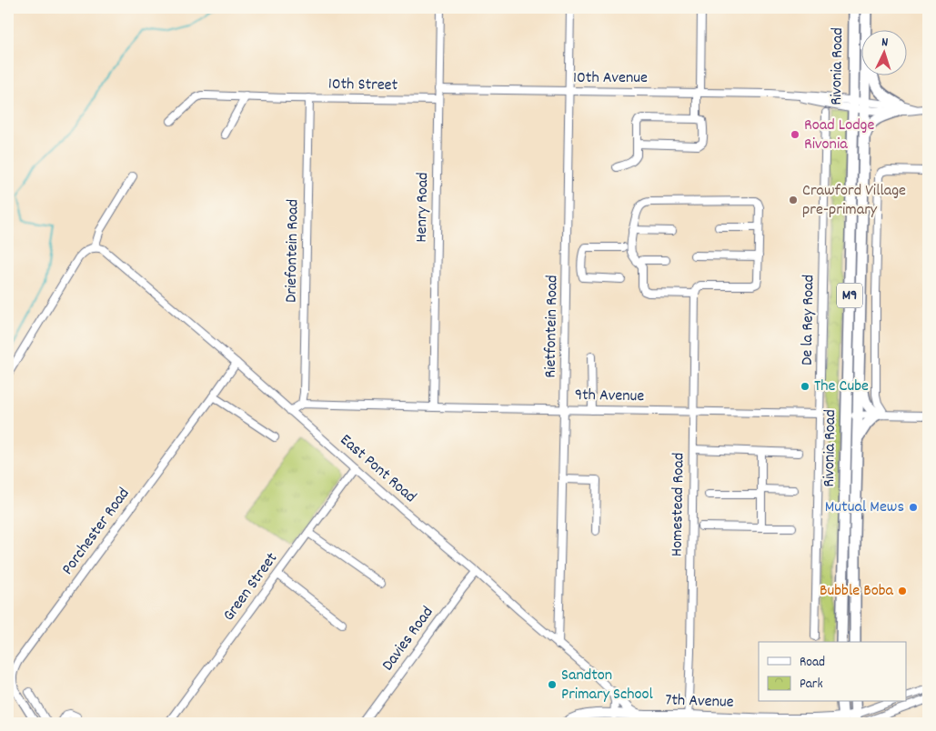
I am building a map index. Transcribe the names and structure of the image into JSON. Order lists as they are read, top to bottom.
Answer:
{
  "streets": {
    "main road": ["Rivonia Road", "M9"],
    "street": [
      "10th Avenue",
      "10th Street",
      "Henry Road",
      "Driefontein Road",
      "De la Rey Road",
      "Rietfontein Road",
      "9th Avenue",
      "East Pont Road",
      "Homestead Road",
      "Porchester Road",
      "Green Street",
      "Davies Road",
      "7th Avenue"
    ]
  },
  "crossings": [
    ["Rivonia Road", "10th Avenue"],
    ["10th Avenue", "Henry Road"],
    ["10th Avenue", "Rietfontein Road"],
    ["10th Street", "Henry Road"],
    ["10th Street", "Driefontein Road"],
    ["Henry Road", "9th Avenue"],
    ["Driefontein Road", "9th Avenue"],
    ["De la Rey Road", "9th Avenue"],
    ["Rietfontein Road", "9th Avenue"],
    ["Rietfontein Road", "East Pont Road"],
    ["9th Avenue", "Homestead Road"],
    ["East Pont Road", "Porchester Road"],
    ["East Pont Road", "Green Street"],
    ["East Pont Road", "Davies Road"],
    ["Homestead Road", "7th Avenue"]
  ],
  "places": [
    "Road Lodge Rivonia",
    "Crawford Village pre-primary",
    "The Cube",
    "Mutual Mews",
    "Bubble Boba",
    "Sandton Primary School"
  ],
  "legend": ["Road", "Park"],
  "north": "top"
}
